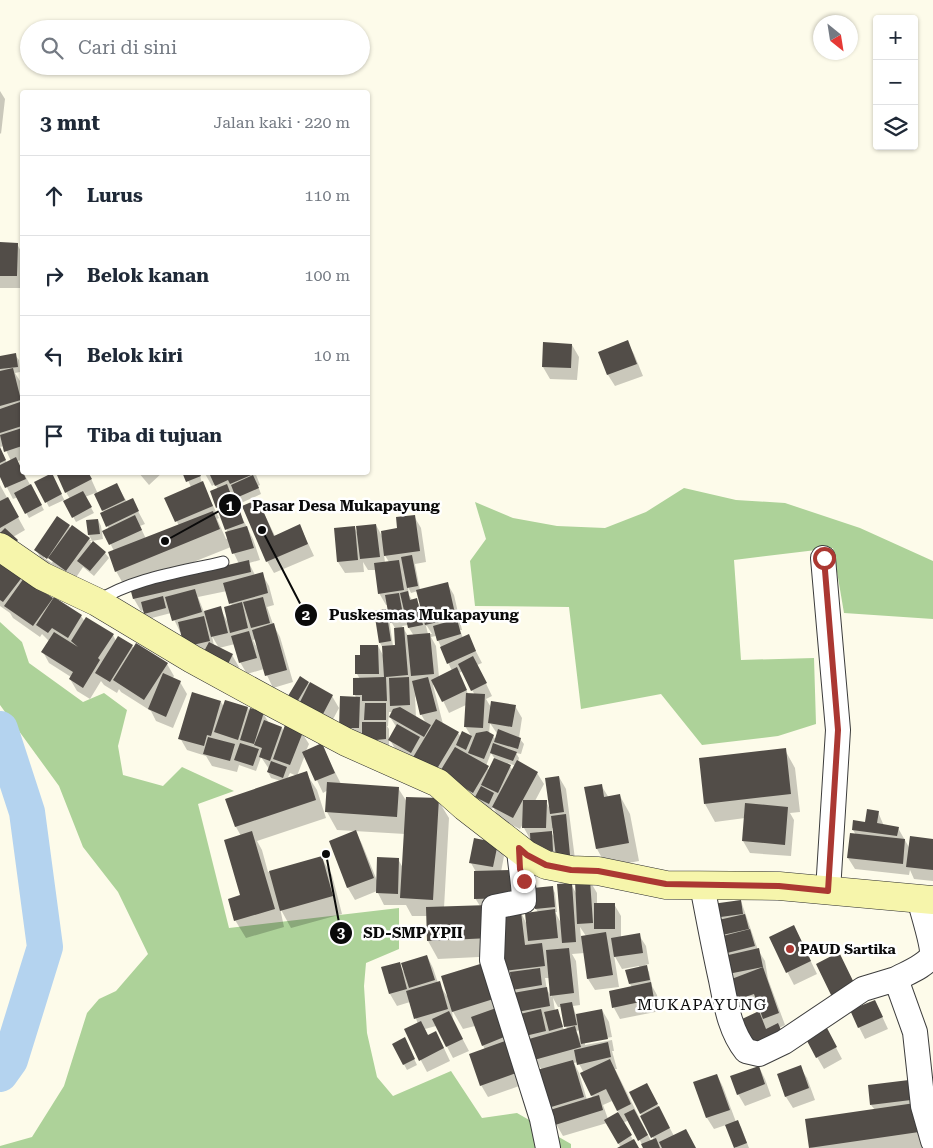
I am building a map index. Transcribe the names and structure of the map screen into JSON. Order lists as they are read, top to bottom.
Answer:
{
  "districts": ["MUKAPAYUNG"],
  "places": [
    "Puskesmas Mukapayung",
    "Pasar Desa Mukapayung",
    "SD-SMP YPII",
    "PAUD Sartika"
  ],
  "north": "bottom right",
  "page": {
    "map_buttons": ["+", "−"],
    "search": "Cari di sini",
    "heading": ["3 mnt", "Jalan kaki · 220 m"],
    "list": [
      ["Lurus", "110 m"],
      ["Belok kanan", "100 m"],
      ["Belok kiri", "10 m"],
      "Tiba di tujuan"
    ]
  }
}
